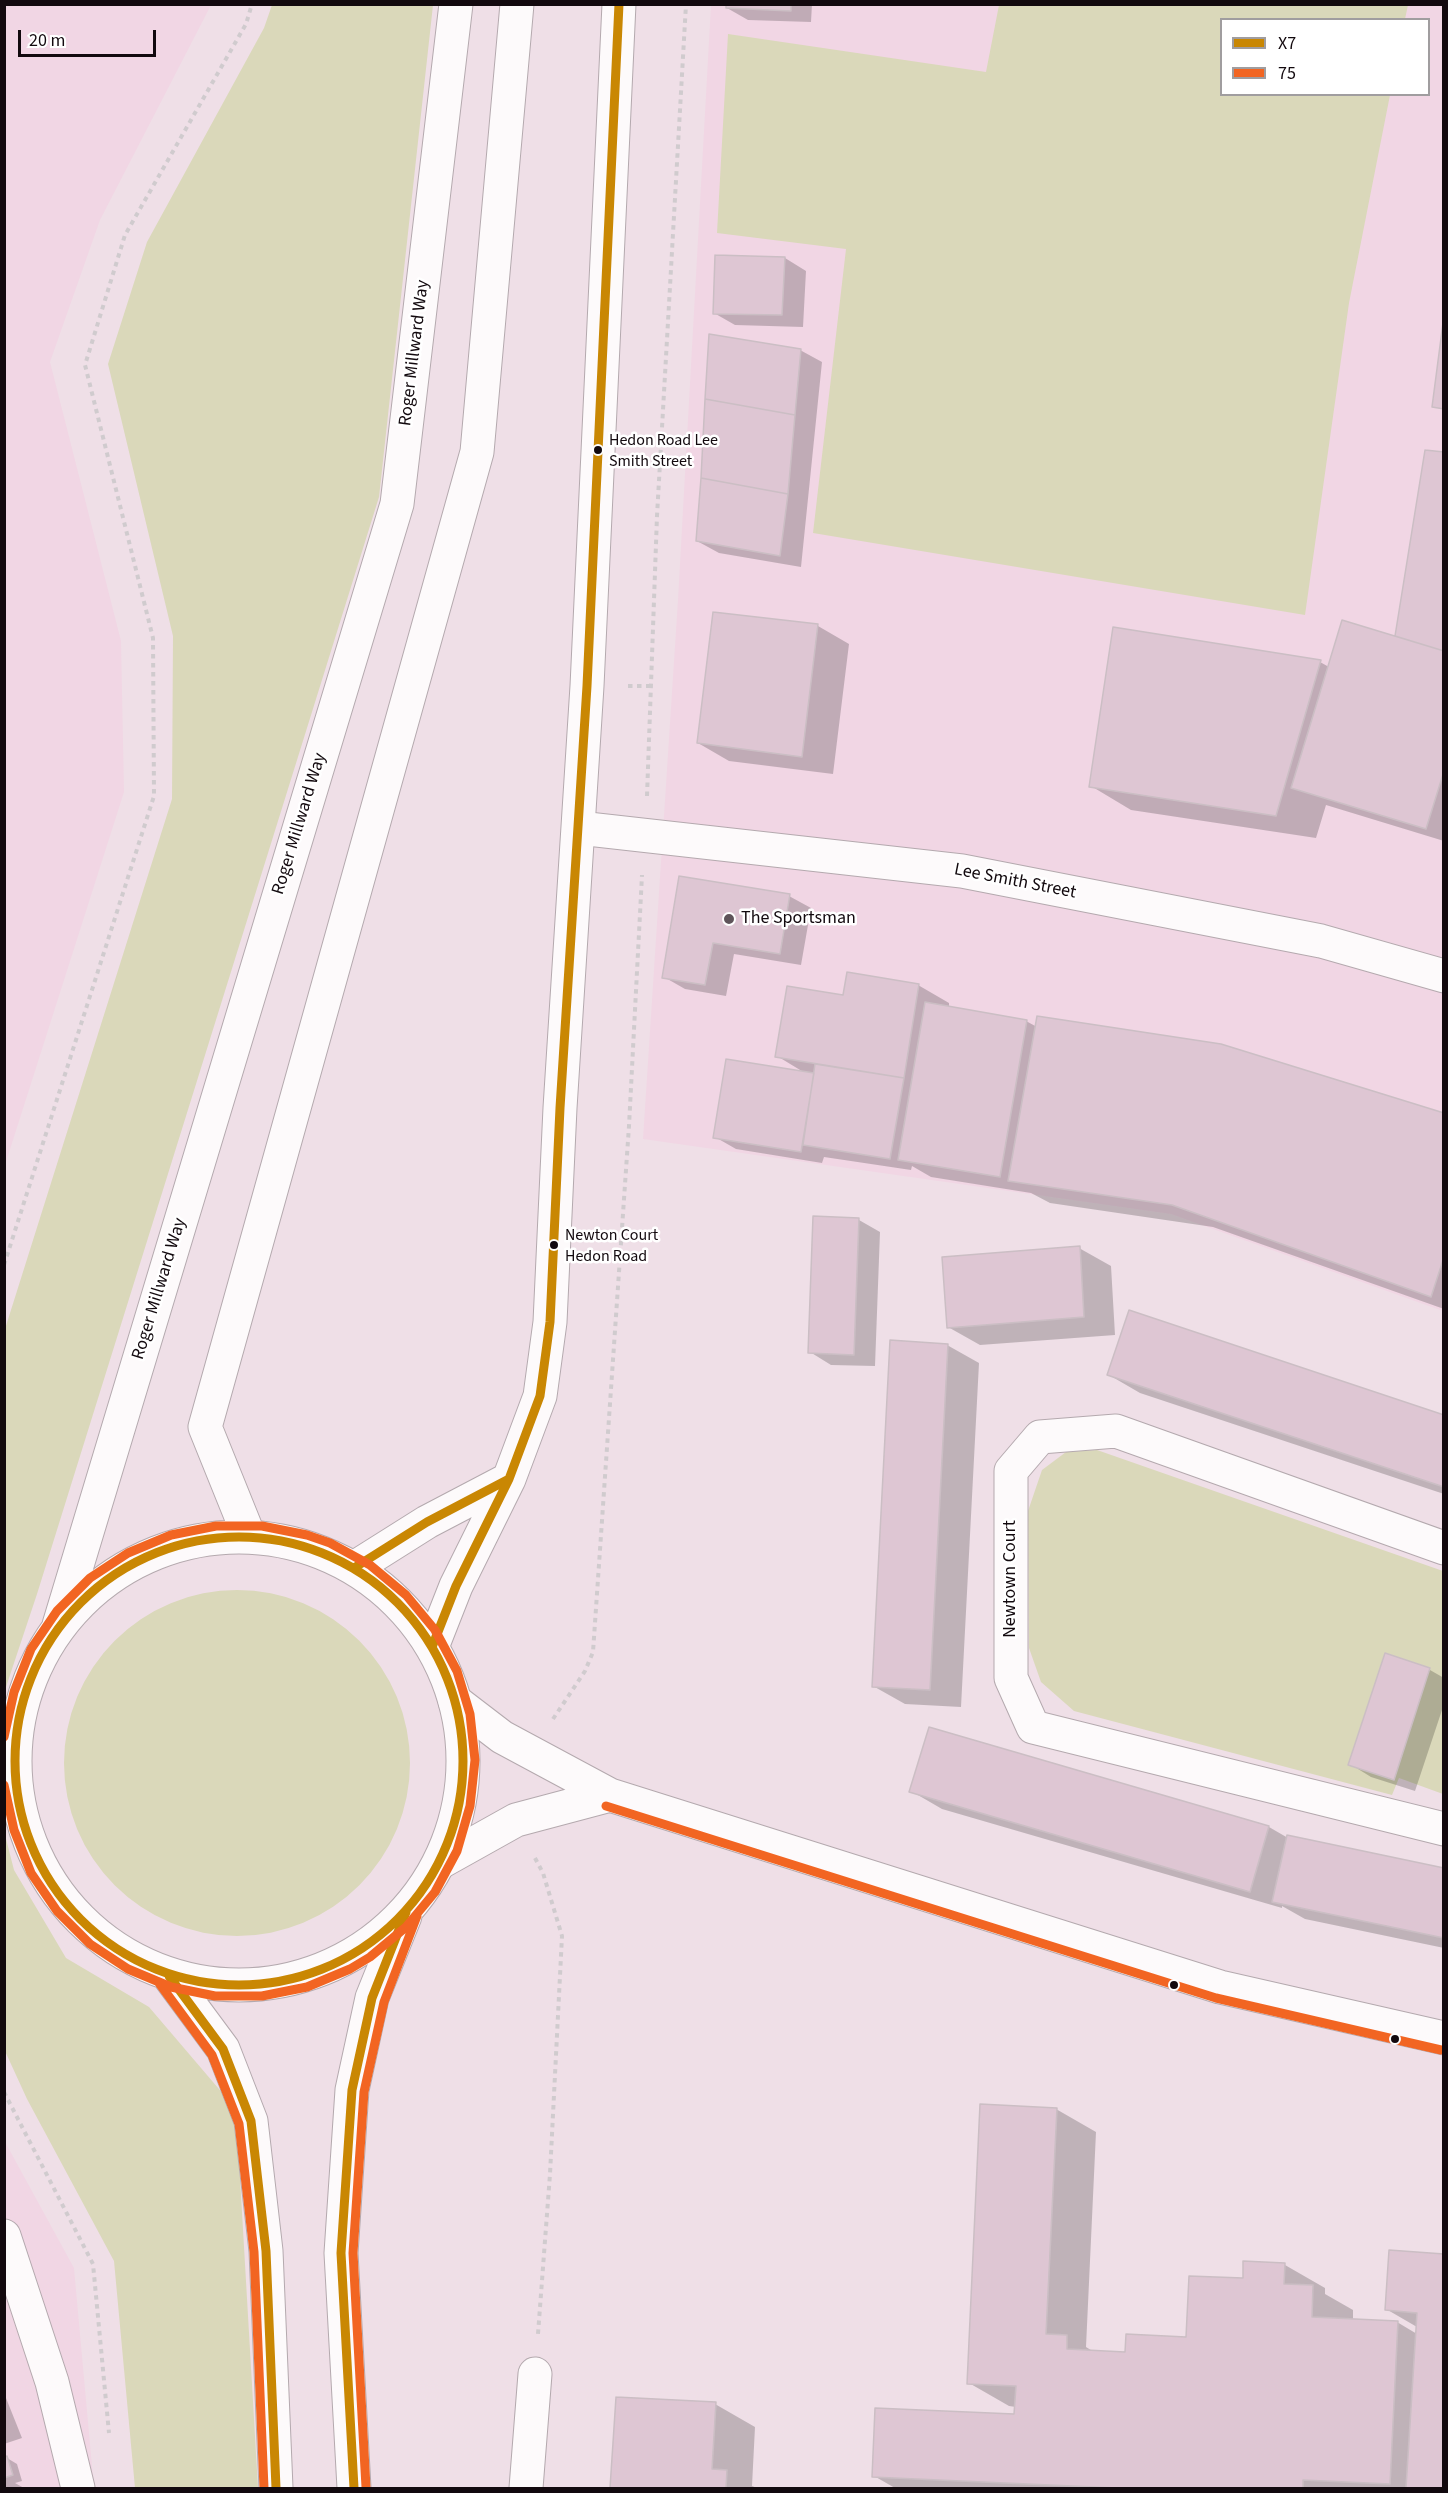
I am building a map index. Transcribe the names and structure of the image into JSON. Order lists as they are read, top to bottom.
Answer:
{
  "streets": {
    "main road": ["Roger Millward Way", "Lee Smith Street", "Newtown Court"]
  },
  "places": ["Hedon Road Lee Smith Street", "The Sportsman", "Newton Court Hedon Road"],
  "lines": ["transit line X7", "transit line 75"],
  "legend": ["X7", "75"],
  "scale_bar": "20 m"
}
